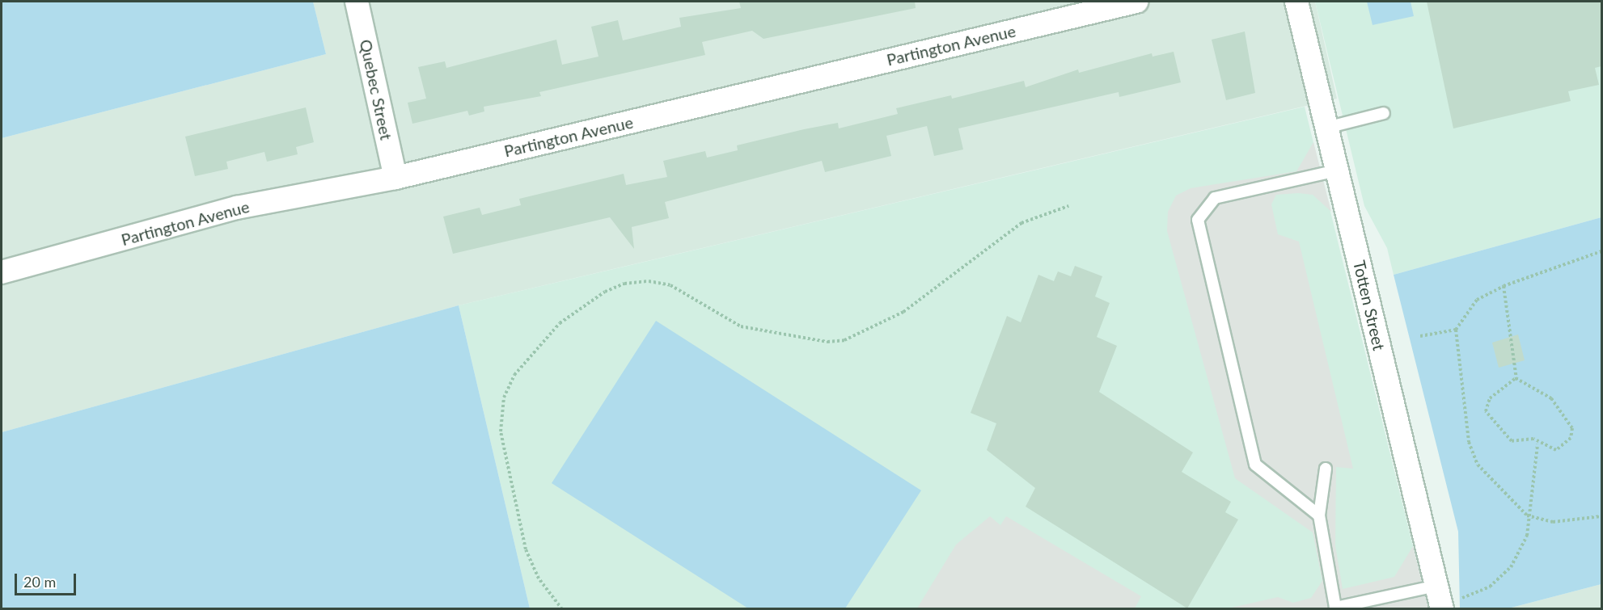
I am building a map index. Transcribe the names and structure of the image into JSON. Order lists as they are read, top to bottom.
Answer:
{
  "streets": {
    "street": ["Partington Avenue", "Quebec Street", "Totten Street"]
  },
  "crossings": [
    ["Partington Avenue", "Quebec Street"]
  ],
  "scale_bar": "20 m"
}
